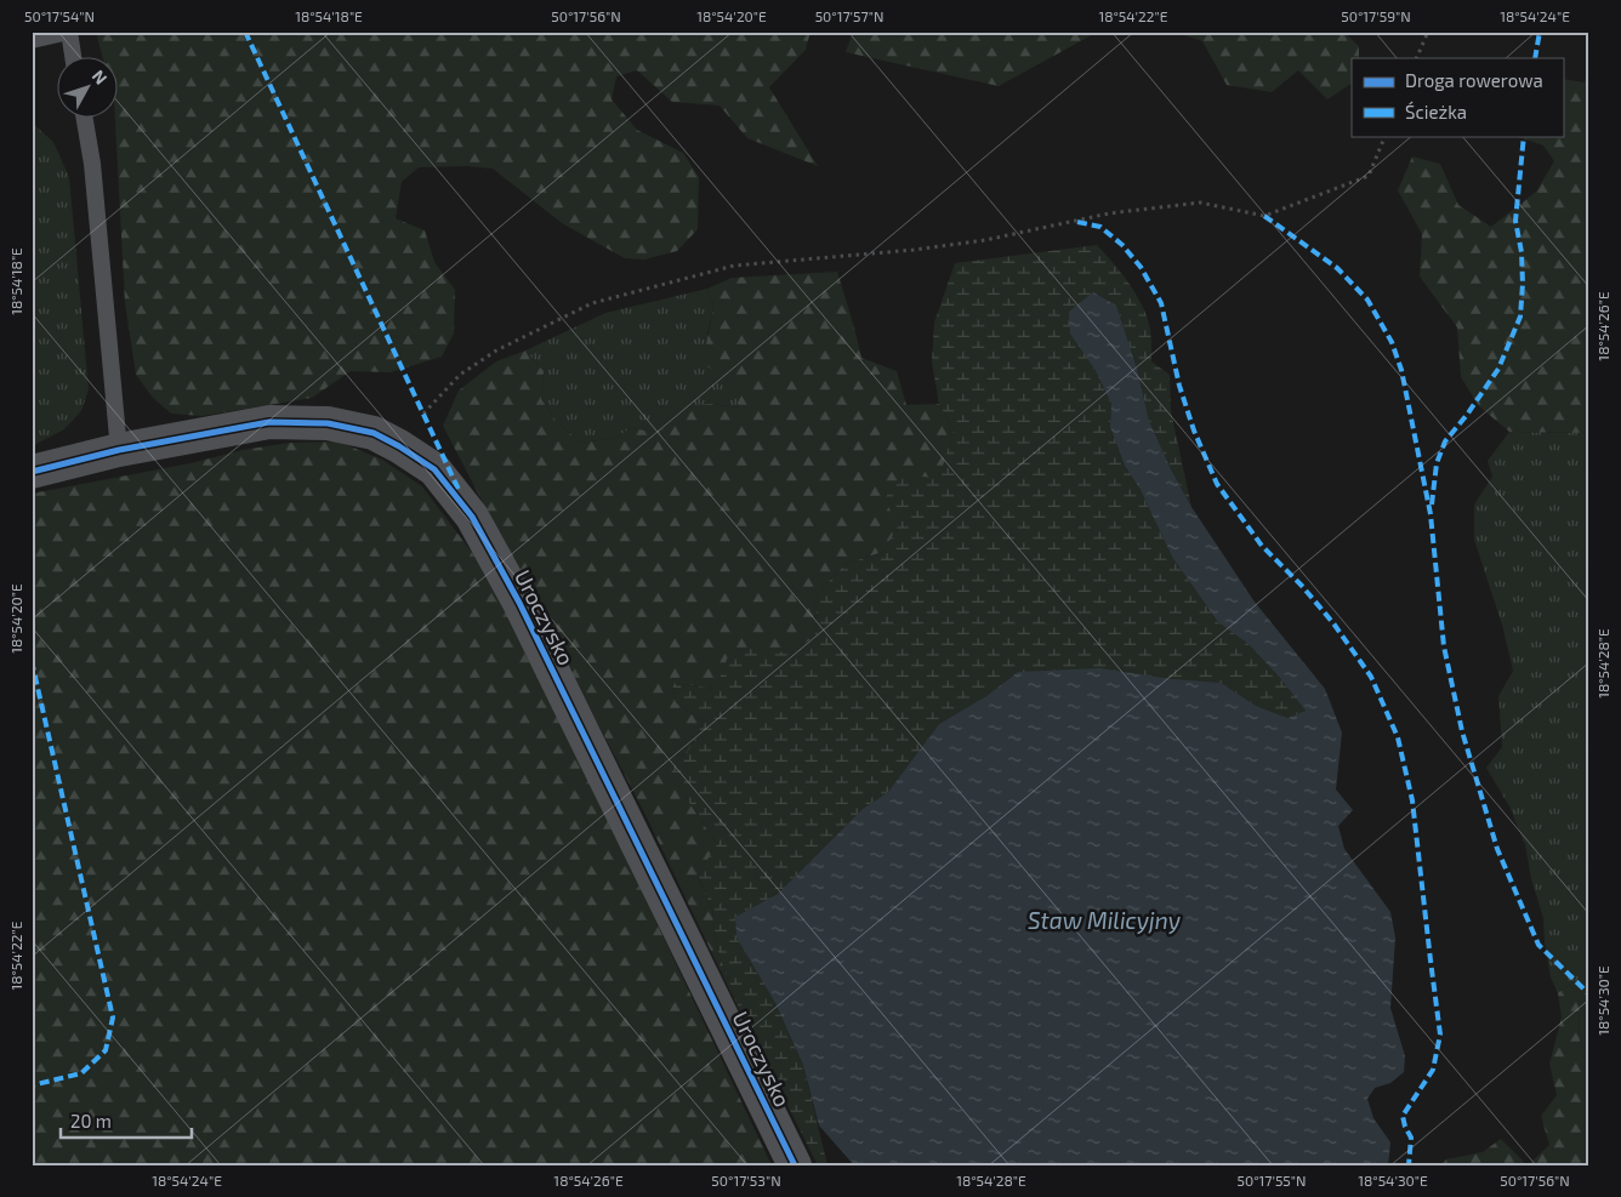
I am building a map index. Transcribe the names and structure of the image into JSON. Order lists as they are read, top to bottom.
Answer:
{
  "streets": {
    "street": ["Uroczysko"]
  },
  "water": ["Staw Milicyjny"],
  "legend": ["Droga rowerowa", "Ścieżka"],
  "scale_bar": "20 m",
  "north": "top right",
  "coordinates": [
    "50°17'54\"N",
    "18°54'18\"E",
    "50°17'56\"N",
    "18°54'20\"E",
    "50°17'57\"N",
    "18°54'22\"E",
    "50°17'59\"N",
    "18°54'24\"E",
    "18°54'26\"E",
    "18°54'28\"E",
    "18°54'30\"E",
    "50°17'53\"N",
    "50°17'55\"N"
  ]
}
